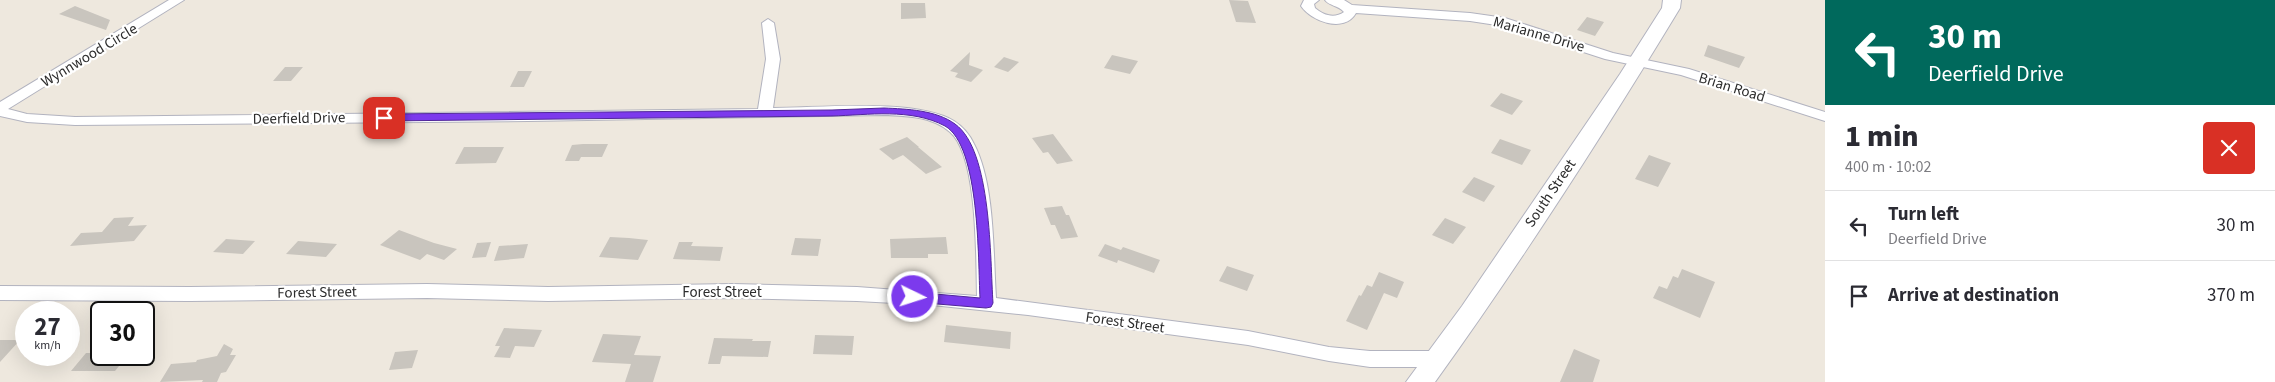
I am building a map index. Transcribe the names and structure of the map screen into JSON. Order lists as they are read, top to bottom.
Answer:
{
  "streets": {
    "street": [
      "Marianne Drive",
      "Wynnwood Circle",
      "Brian Road",
      "Deerfield Drive",
      "South Street",
      "Forest Street"
    ]
  },
  "crossings": [
    ["Marianne Drive", "Brian Road"],
    ["Marianne Drive", "South Street"],
    ["Wynnwood Circle", "Deerfield Drive"],
    ["Brian Road", "South Street"],
    ["Deerfield Drive", "Forest Street"],
    ["South Street", "Forest Street"]
  ],
  "page": {
    "turn": ["30 m", "Deerfield Drive"],
    "heading": ["1 min", "400 m · 10:02"],
    "list": [
      {
        "name": "Turn left",
        "note": "Deerfield Drive",
        "value": "30 m"
      },
      {
        "name": "Arrive at destination",
        "value": "370 m"
      }
    ],
    "speed": "27 km/h",
    "limit": "30"
  }
}
